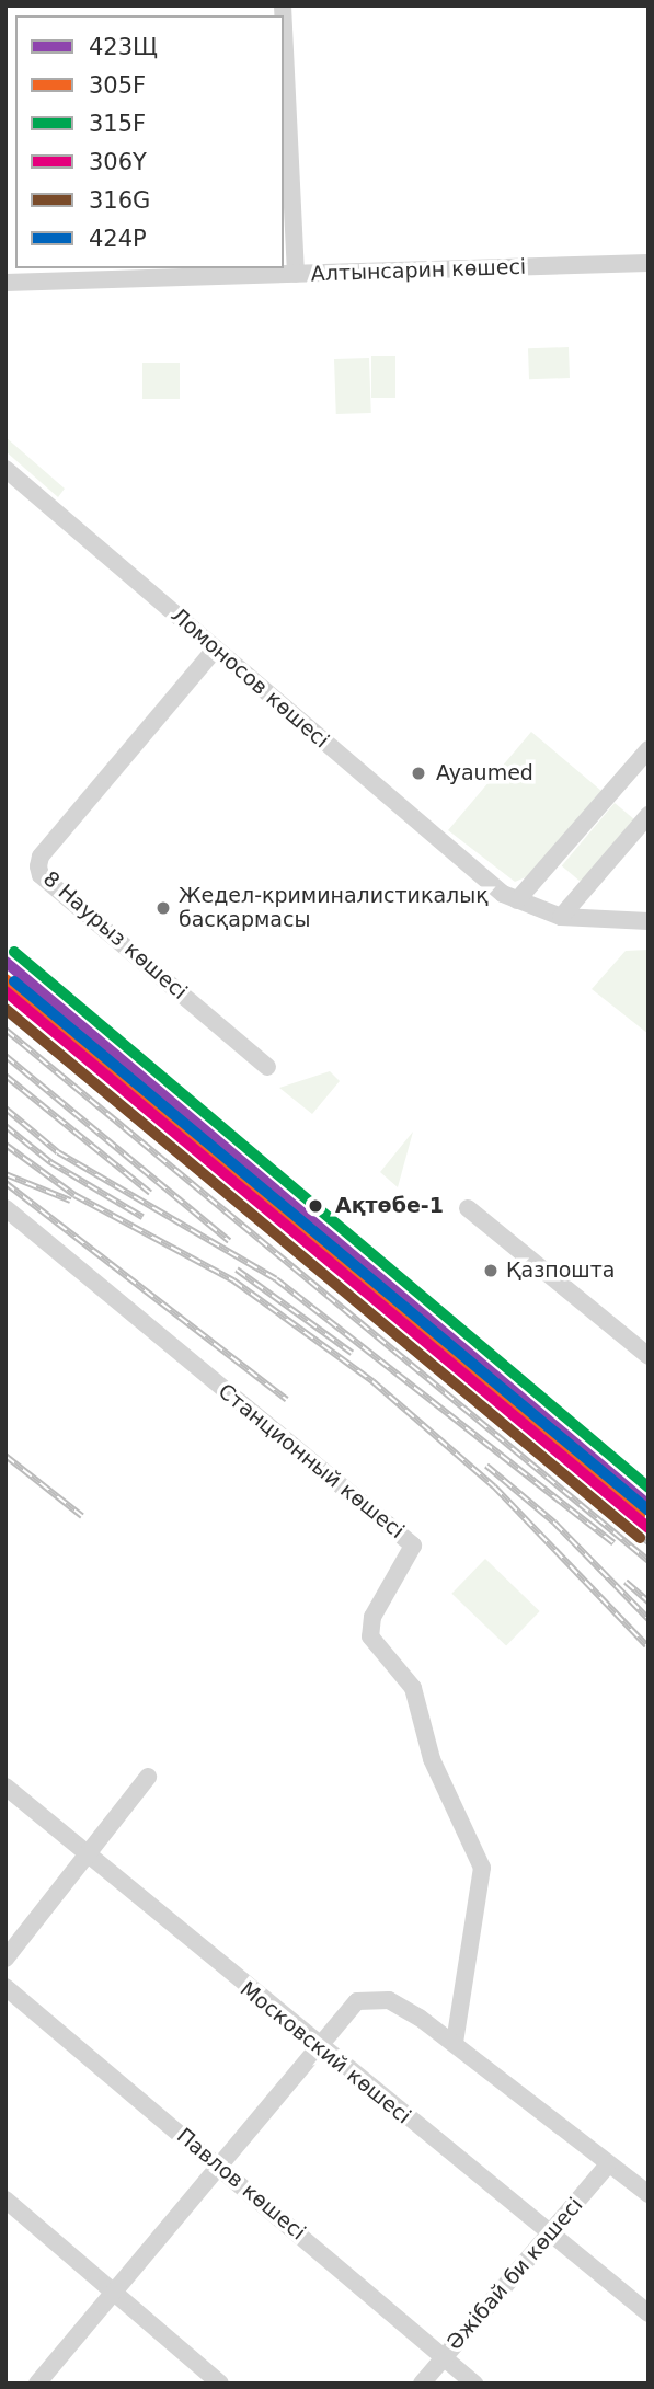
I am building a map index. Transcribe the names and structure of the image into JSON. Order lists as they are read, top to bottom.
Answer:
{
  "streets": {
    "street": [
      "Алтынсарин көшесі",
      "Ломоносов көшесі",
      "8 Наурыз көшесі",
      "Станционный көшесі",
      "Московский көшесі",
      "Павлов көшесі",
      "Әжібай би көшесі"
    ]
  },
  "crossings": [
    ["Ломоносов көшесі", "8 Наурыз көшесі"],
    ["Московский көшесі", "Әжібай би көшесі"],
    ["Павлов көшесі", "Әжібай би көшесі"]
  ],
  "places": [
    "Ayaumed",
    "Жедел-криминалистикалық басқармасы",
    "Ақтөбе-1",
    "Қазпошта"
  ],
  "lines": [
    "transit line 315F",
    "transit line 423Щ",
    "transit line 305F",
    "transit line 424Р",
    "transit line 306Y",
    "transit line 316G"
  ],
  "legend": [
    "423Щ",
    "305F",
    "315F",
    "306Y",
    "316G",
    "424Р"
  ]
}
